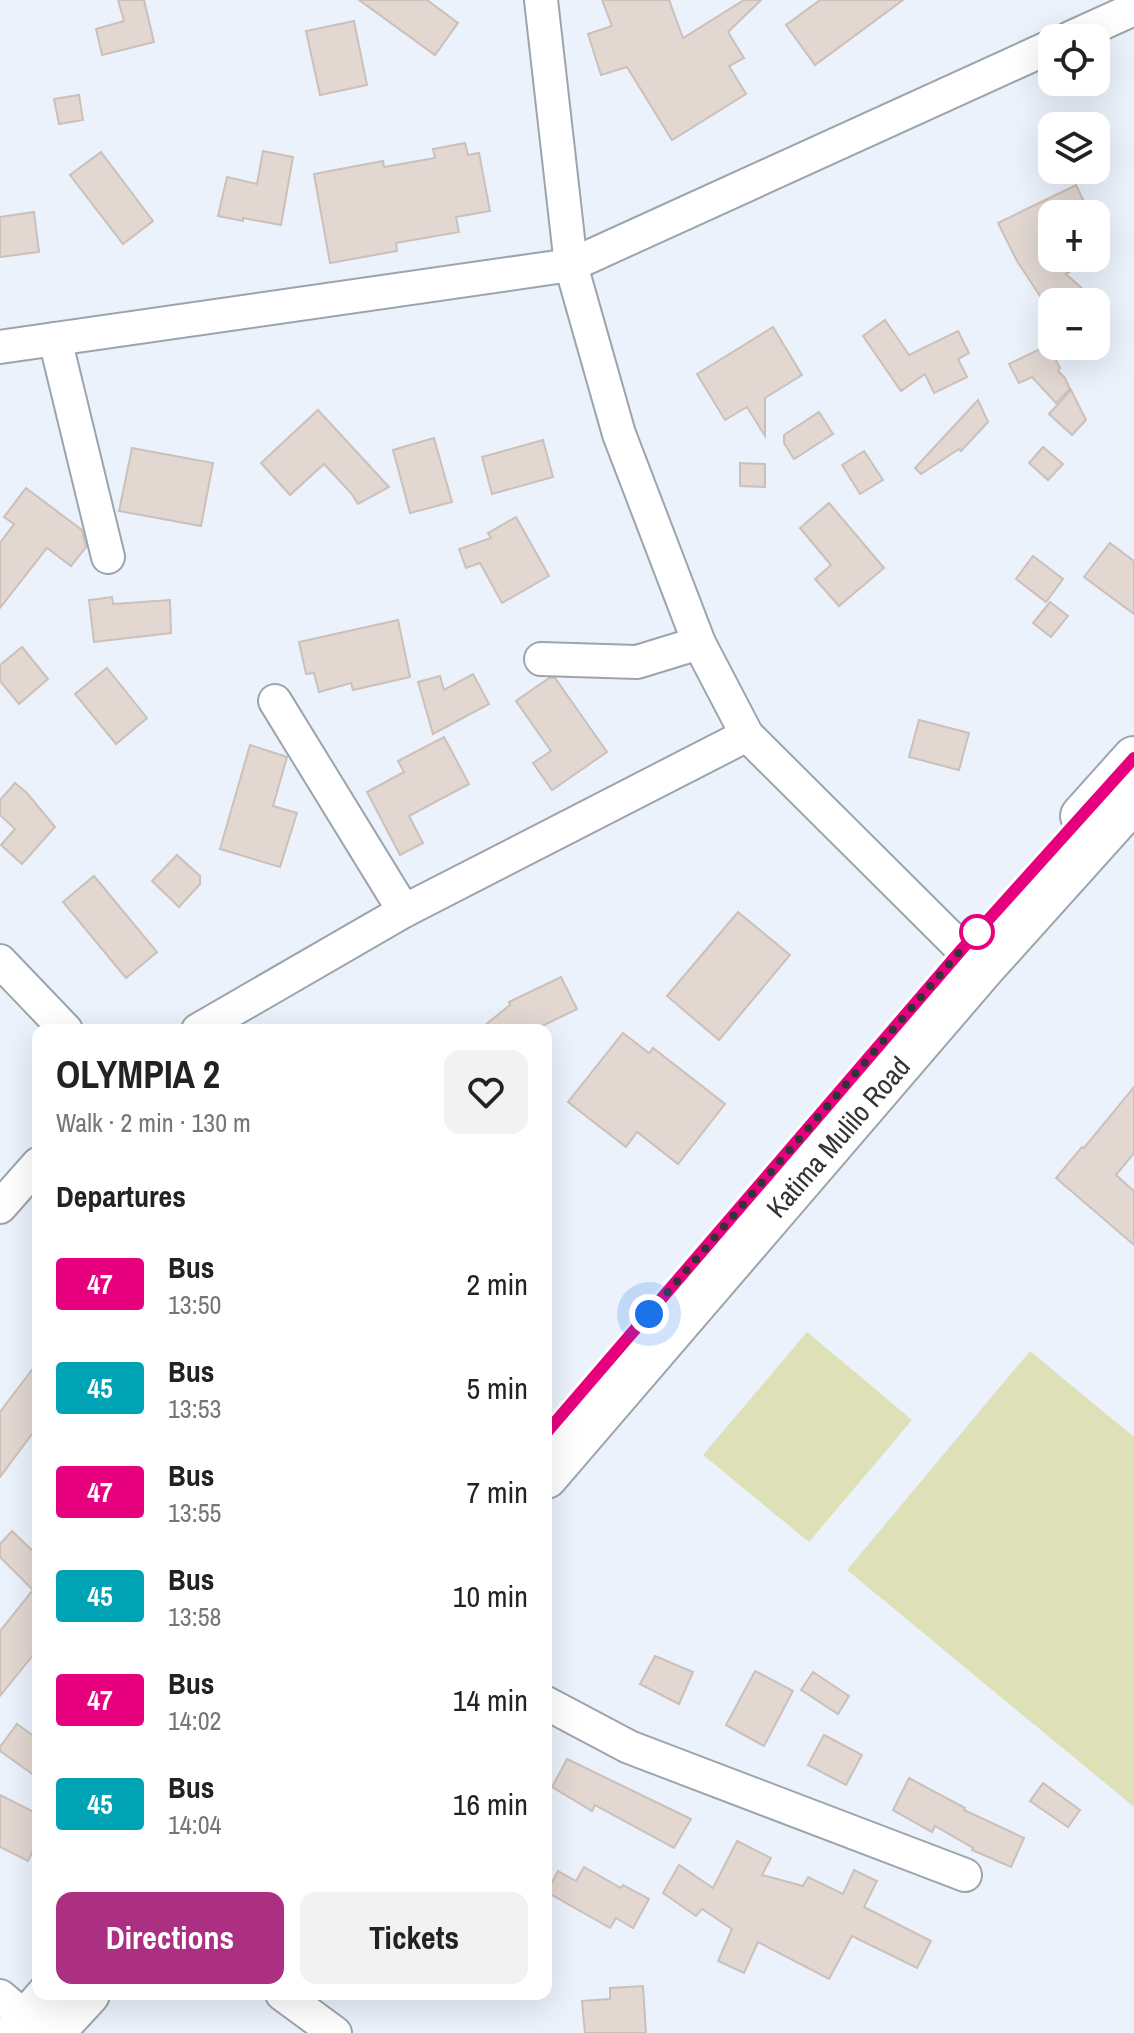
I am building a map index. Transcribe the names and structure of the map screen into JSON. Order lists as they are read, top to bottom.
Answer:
{
  "streets": {
    "main road": ["Katima Mulilo Road"]
  },
  "lines": ["bus line 47"],
  "page": {
    "map_buttons": ["+", "−"],
    "heading": [
      ["OLYMPIA 2", "Walk · 2 min · 130 m"],
      "Departures"
    ],
    "list": [
      {
        "mark": "47",
        "name": "Bus",
        "note": "13:50",
        "value": "2 min"
      },
      {
        "mark": "45",
        "name": "Bus",
        "note": "13:53",
        "value": "5 min"
      },
      {
        "mark": "47",
        "name": "Bus",
        "note": "13:55",
        "value": "7 min"
      },
      {
        "mark": "45",
        "name": "Bus",
        "note": "13:58",
        "value": "10 min"
      },
      {
        "mark": "47",
        "name": "Bus",
        "note": "14:02",
        "value": "14 min"
      },
      {
        "mark": "45",
        "name": "Bus",
        "note": "14:04",
        "value": "16 min"
      }
    ],
    "buttons": ["Directions", "Tickets"]
  }
}
